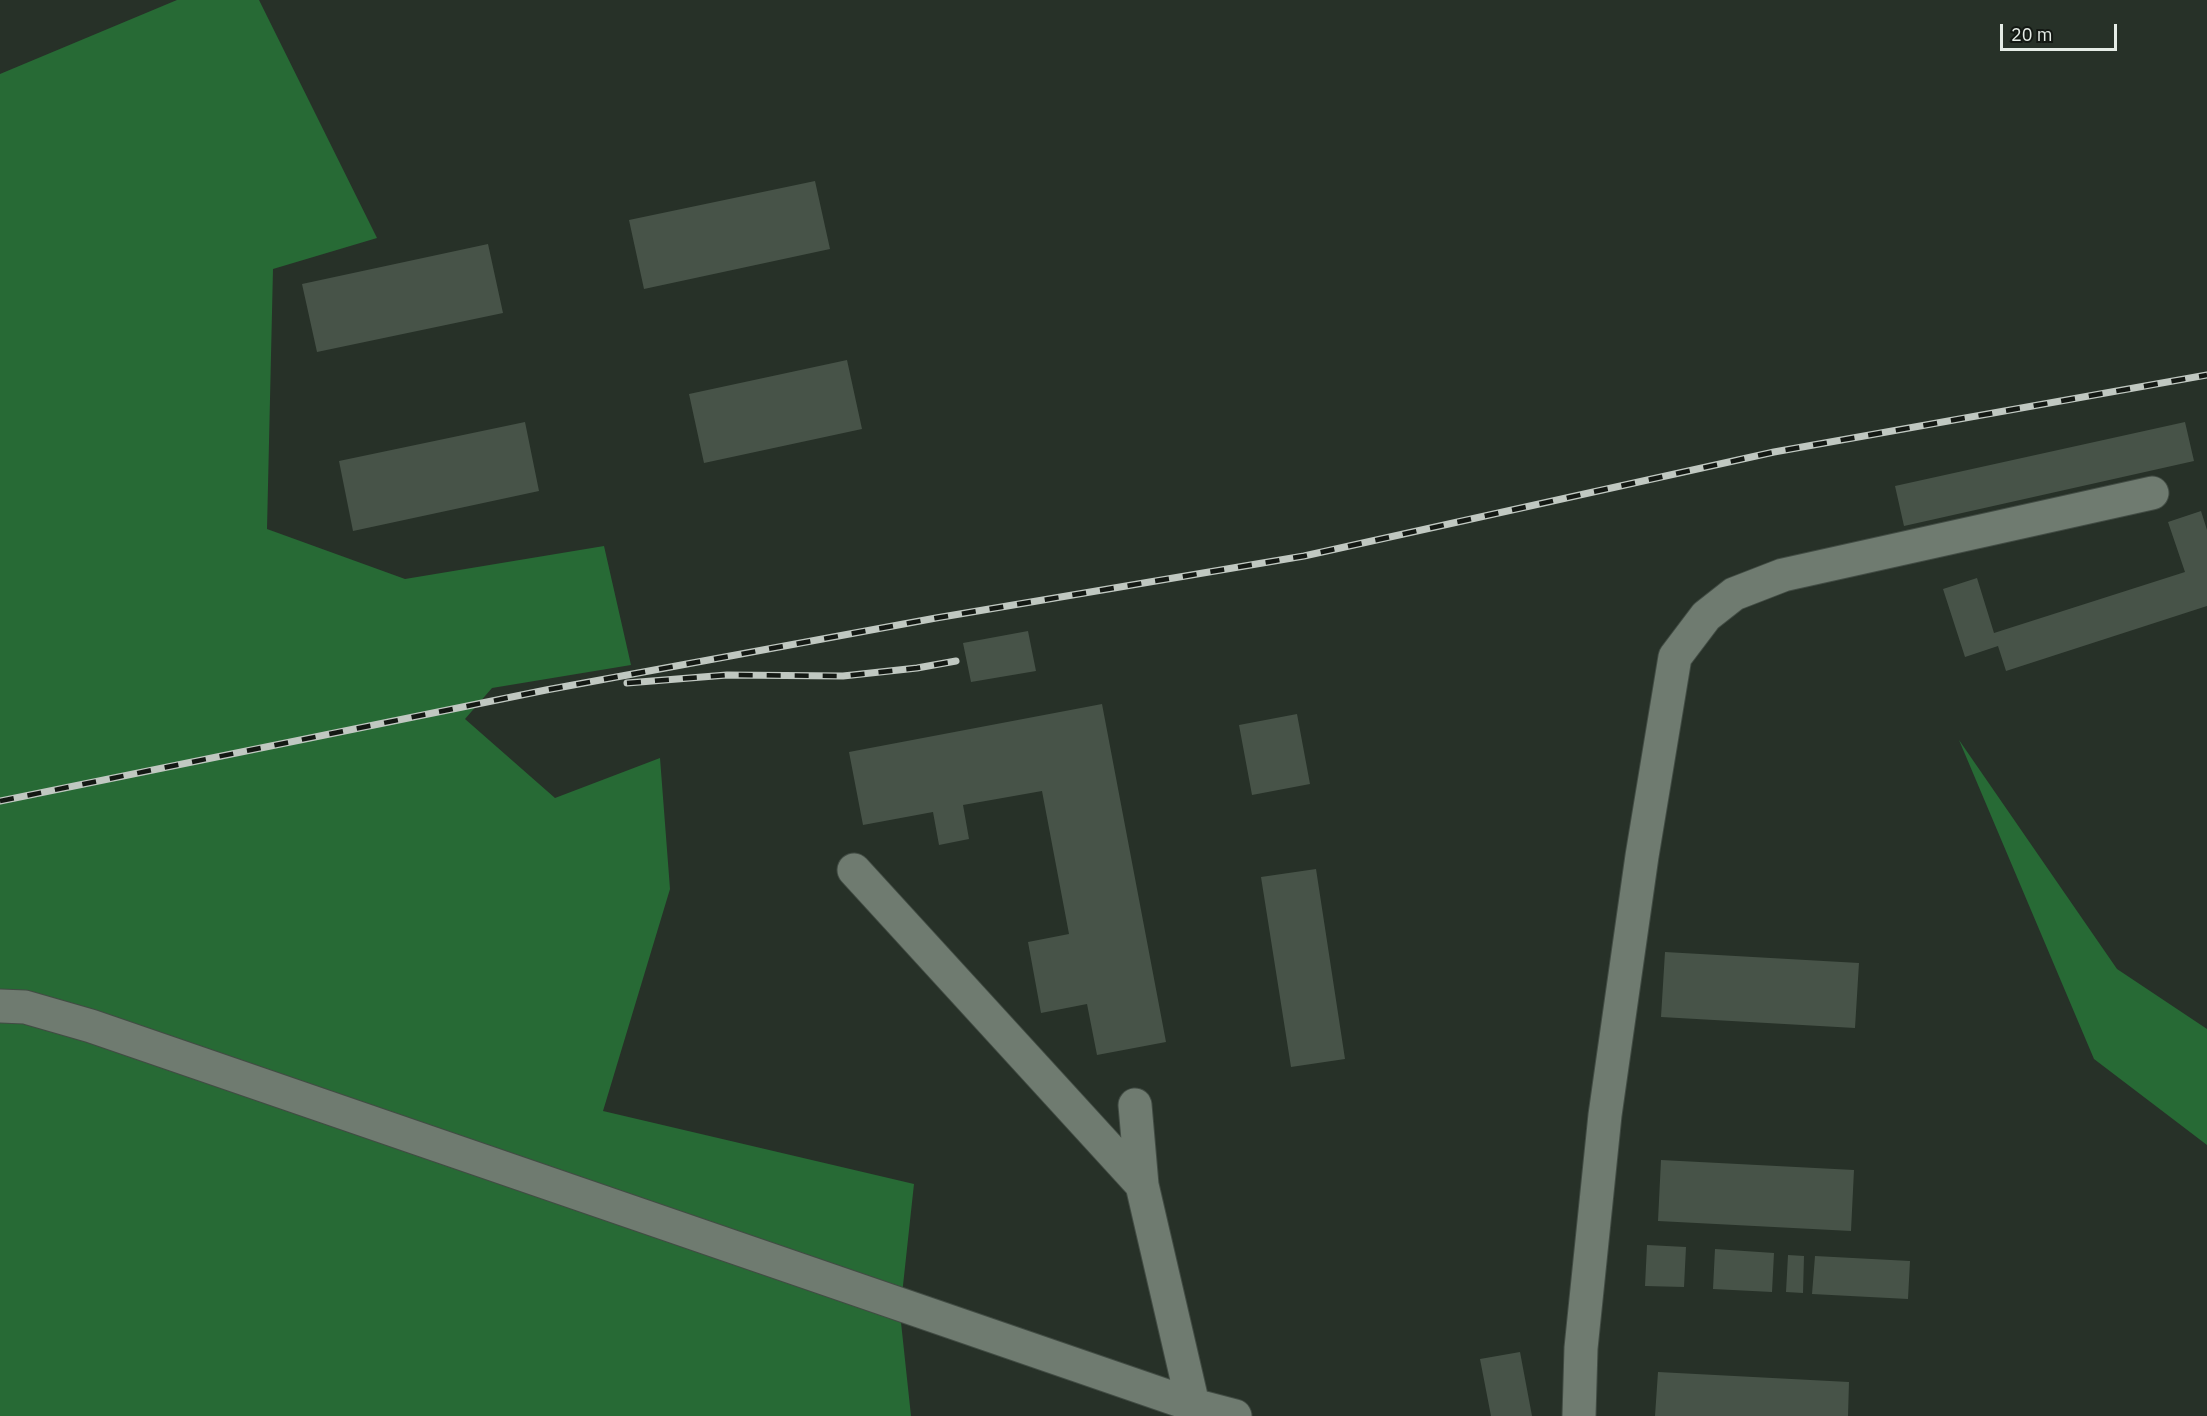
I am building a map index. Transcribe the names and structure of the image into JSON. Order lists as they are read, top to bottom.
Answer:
{
  "scale_bar": "20 m"
}
